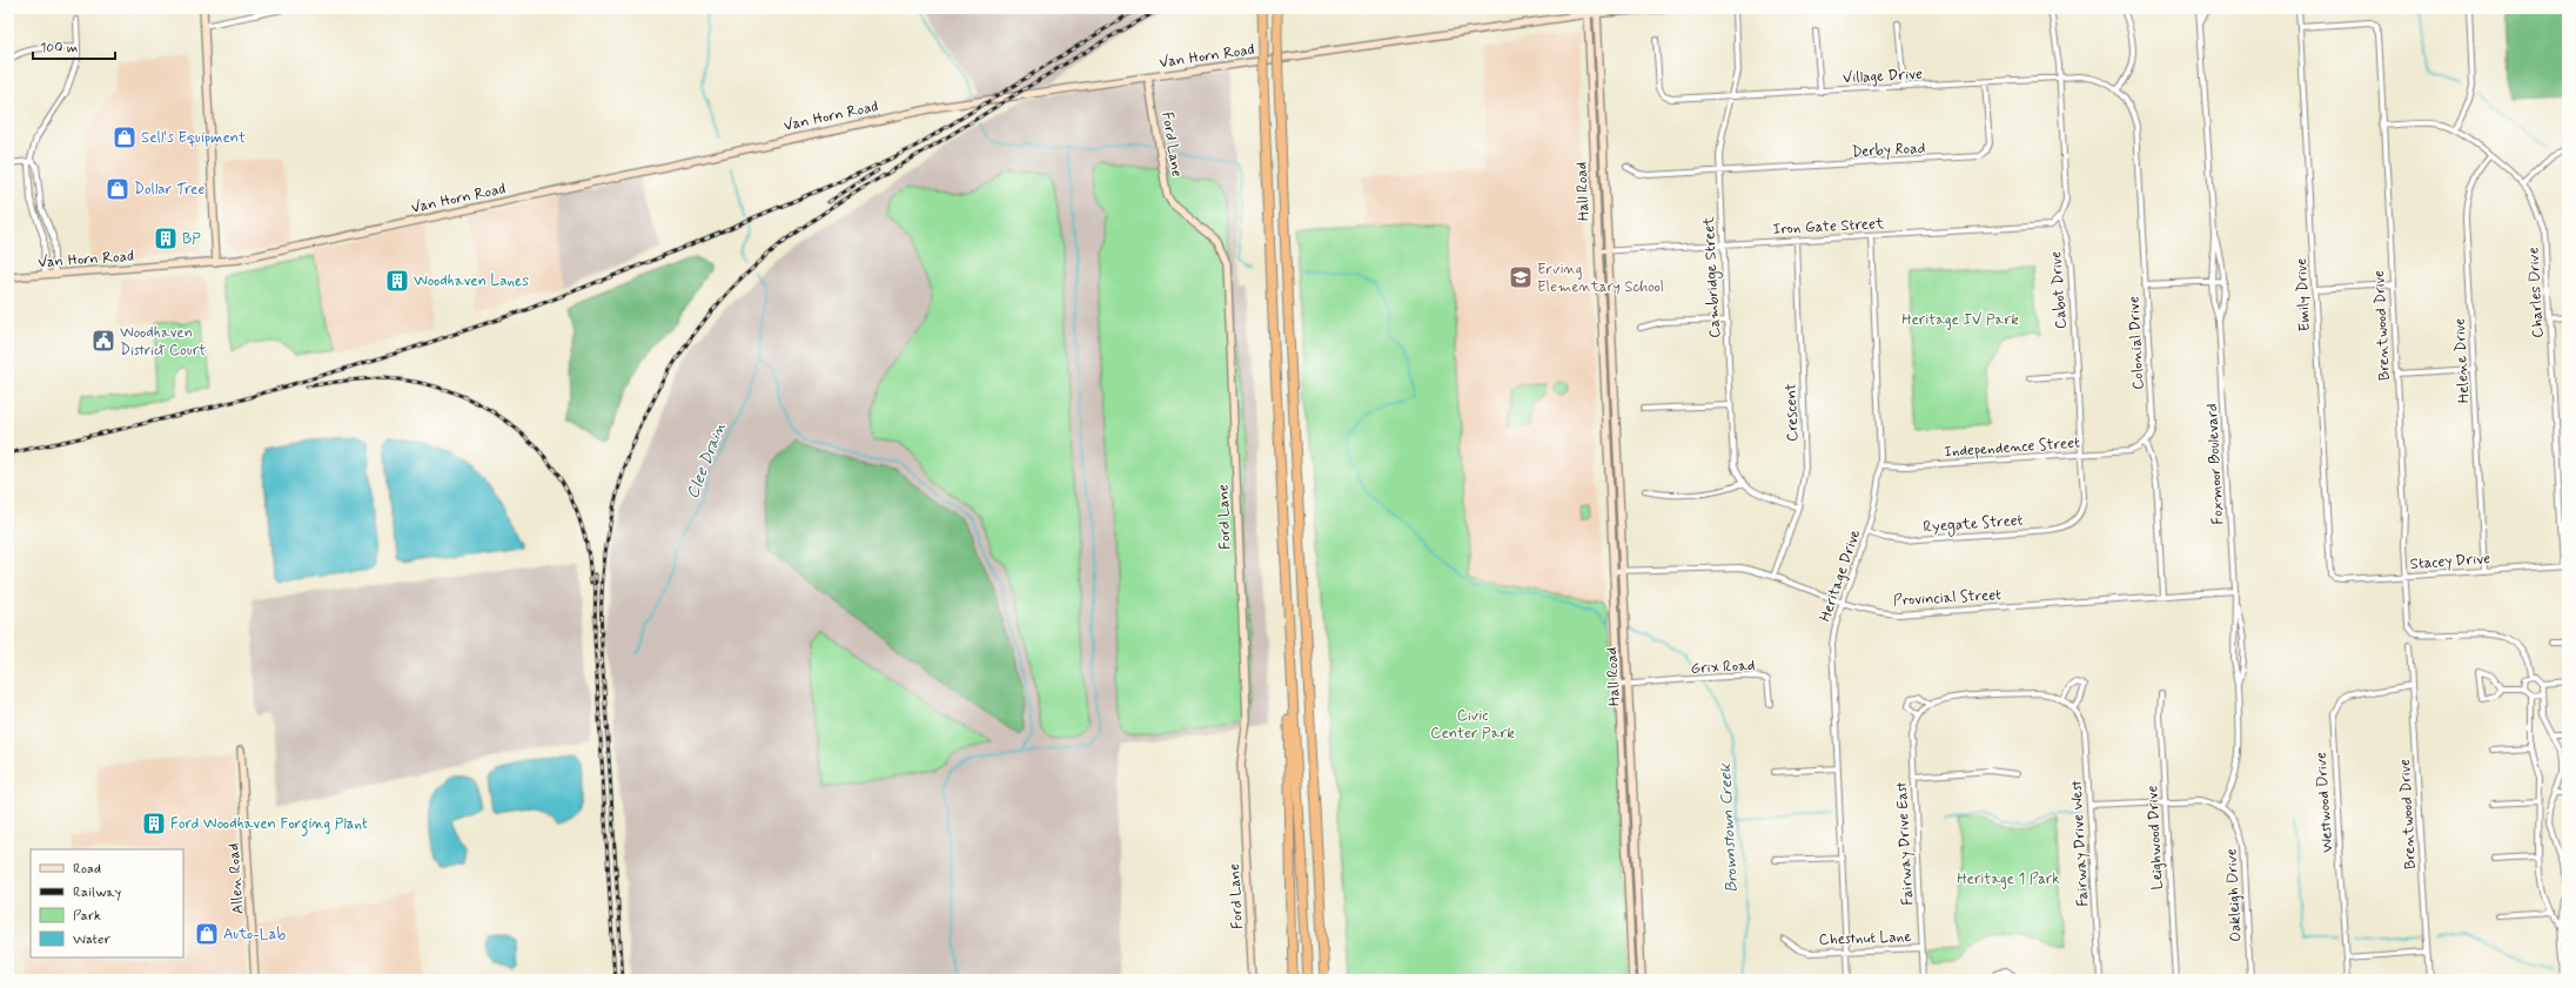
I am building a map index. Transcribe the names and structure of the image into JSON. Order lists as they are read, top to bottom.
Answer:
{
  "streets": {
    "street": [
      "Van Horn Road",
      "Village Drive",
      "Ford Lane",
      "Derby Road",
      "Hall Road",
      "Iron Gate Street",
      "Cambridge Street",
      "Cabot Drive",
      "Charles Drive",
      "Emily Drive",
      "Brentwood Drive",
      "Colonial Drive",
      "Helene Drive",
      "Crescent",
      "Independence Street",
      "Foxmoor Boulevard",
      "Ryegate Street",
      "Stacey Drive",
      "Heritage Drive",
      "Provincial Street",
      "Grix Road",
      "Westwood Drive",
      "Leighwood Drive",
      "Fairway Drive East",
      "Fairway Drive West",
      "Allen Road",
      "Oakleigh Drive",
      "Chestnut Lane"
    ]
  },
  "crossings": [
    ["Van Horn Road", "Ford Lane"],
    ["Van Horn Road", "Hall Road"],
    ["Village Drive", "Derby Road"],
    ["Village Drive", "Cambridge Street"],
    ["Village Drive", "Colonial Drive"],
    ["Derby Road", "Cambridge Street"],
    ["Hall Road", "Iron Gate Street"],
    ["Hall Road", "Provincial Street"],
    ["Hall Road", "Grix Road"],
    ["Iron Gate Street", "Cambridge Street"],
    ["Iron Gate Street", "Cabot Drive"],
    ["Iron Gate Street", "Crescent"],
    ["Iron Gate Street", "Heritage Drive"],
    ["Cabot Drive", "Independence Street"],
    ["Cabot Drive", "Ryegate Street"],
    ["Charles Drive", "Brentwood Drive"],
    ["Charles Drive", "Helene Drive"],
    ["Charles Drive", "Stacey Drive"],
    ["Emily Drive", "Brentwood Drive"],
    ["Emily Drive", "Stacey Drive"],
    ["Brentwood Drive", "Stacey Drive"],
    ["Brentwood Drive", "Westwood Drive"],
    ["Colonial Drive", "Independence Street"],
    ["Helene Drive", "Stacey Drive"],
    ["Crescent", "Provincial Street"],
    ["Independence Street", "Heritage Drive"],
    ["Foxmoor Boulevard", "Provincial Street"],
    ["Foxmoor Boulevard", "Oakleigh Drive"],
    ["Ryegate Street", "Heritage Drive"],
    ["Heritage Drive", "Provincial Street"],
    ["Heritage Drive", "Chestnut Lane"],
    ["Leighwood Drive", "Oakleigh Drive"],
    ["Fairway Drive East", "Chestnut Lane"],
    ["Fairway Drive West", "Oakleigh Drive"]
  ],
  "water": ["Clee Drain", "Brownstown Creek"],
  "parks": ["Heritage IV Park", "Civic Center Park", "Heritage 1 Park"],
  "places": {
    "shop": ["Sell's Equipment", "Dollar Tree", "Auto-Lab"],
    "building": ["BP", "Woodhaven Lanes", "Ford Woodhaven Forging Plant"],
    "school or university": ["Erving Elementary School"],
    "public building": ["Woodhaven District Court"]
  },
  "legend": [
    "Road",
    "Railway",
    "Park",
    "Water"
  ],
  "scale_bar": "100 m"
}
